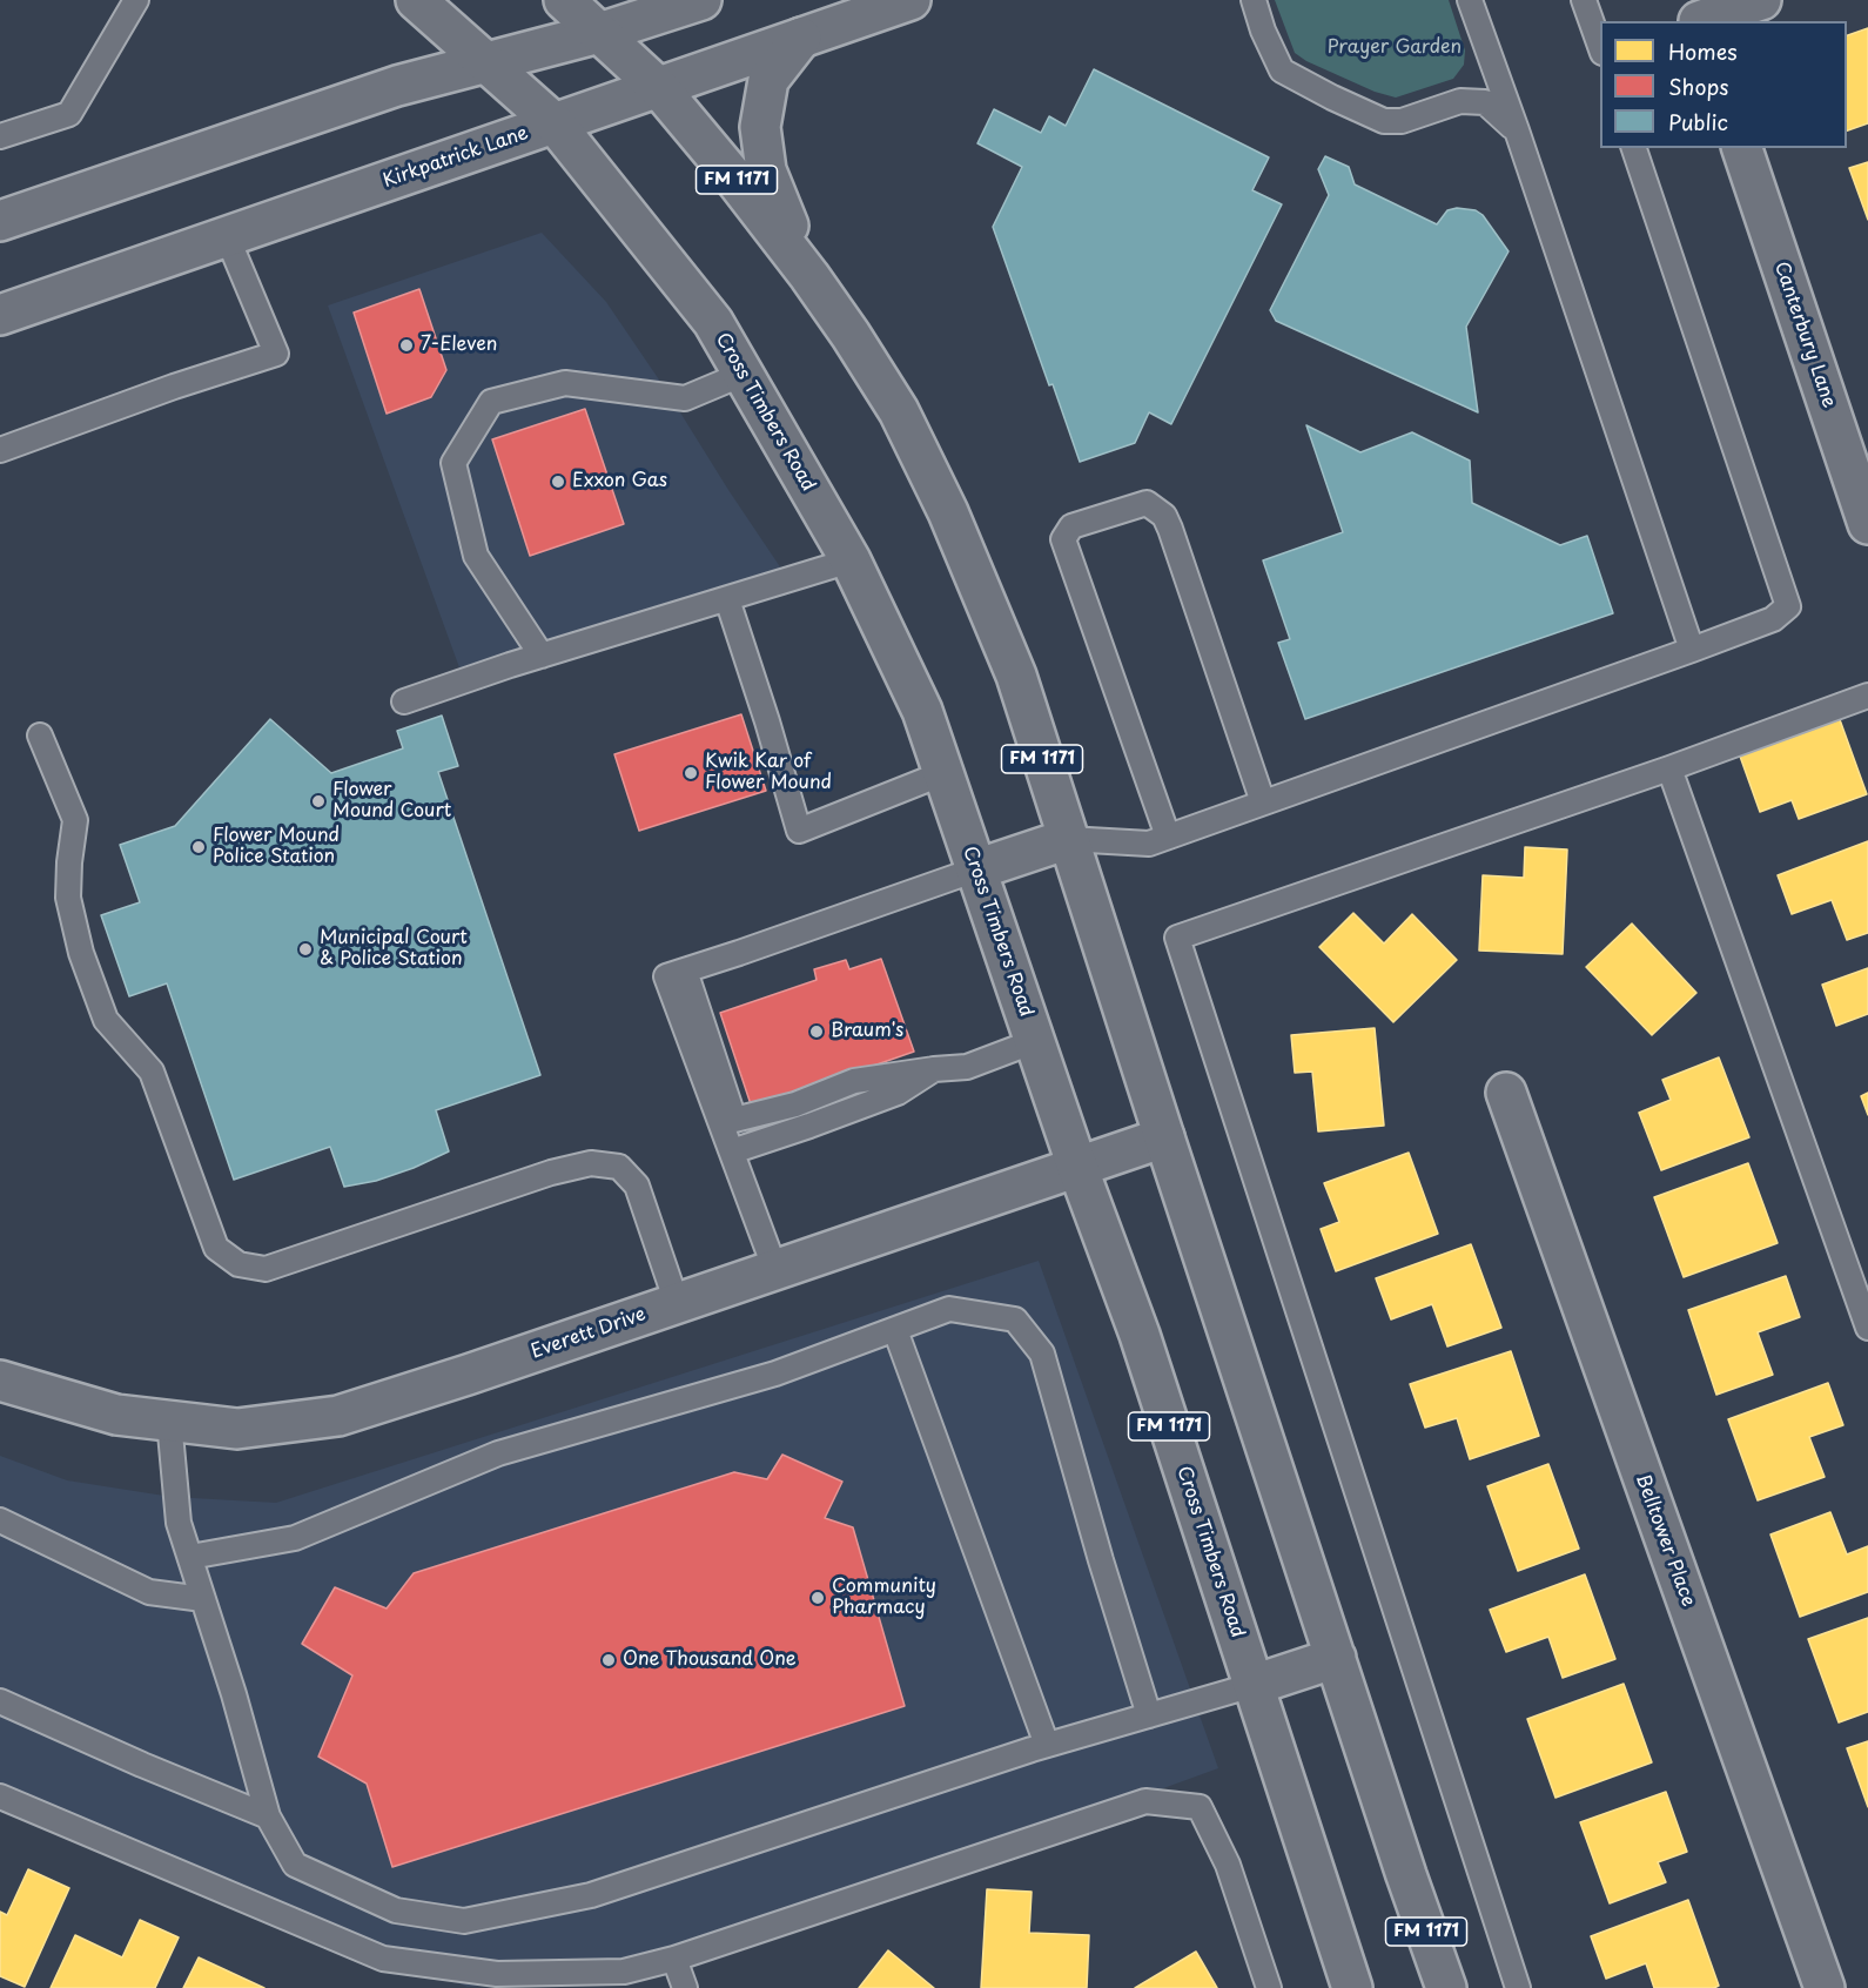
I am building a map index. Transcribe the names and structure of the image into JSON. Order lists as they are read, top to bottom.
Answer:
{
  "streets": {
    "main road": [
      "Kirkpatrick Lane",
      "FM 1171",
      "Canterbury Lane",
      "Cross Timbers Road",
      "Everett Drive",
      "Belltower Place"
    ]
  },
  "crossings": [
    ["Kirkpatrick Lane", "FM 1171"],
    ["Kirkpatrick Lane", "Cross Timbers Road"],
    ["FM 1171", "Everett Drive"],
    ["Cross Timbers Road", "Everett Drive"]
  ],
  "parks": ["Prayer Garden"],
  "places": [
    "7-Eleven",
    "Exxon Gas",
    "Kwik Kar of Flower Mound",
    "Flower Mound Court",
    "Flower Mound Police Station",
    "Municipal Court & Police Station",
    "Braum's",
    "Community Pharmacy",
    "One Thousand One"
  ],
  "legend": ["Homes", "Shops", "Public"]
}
